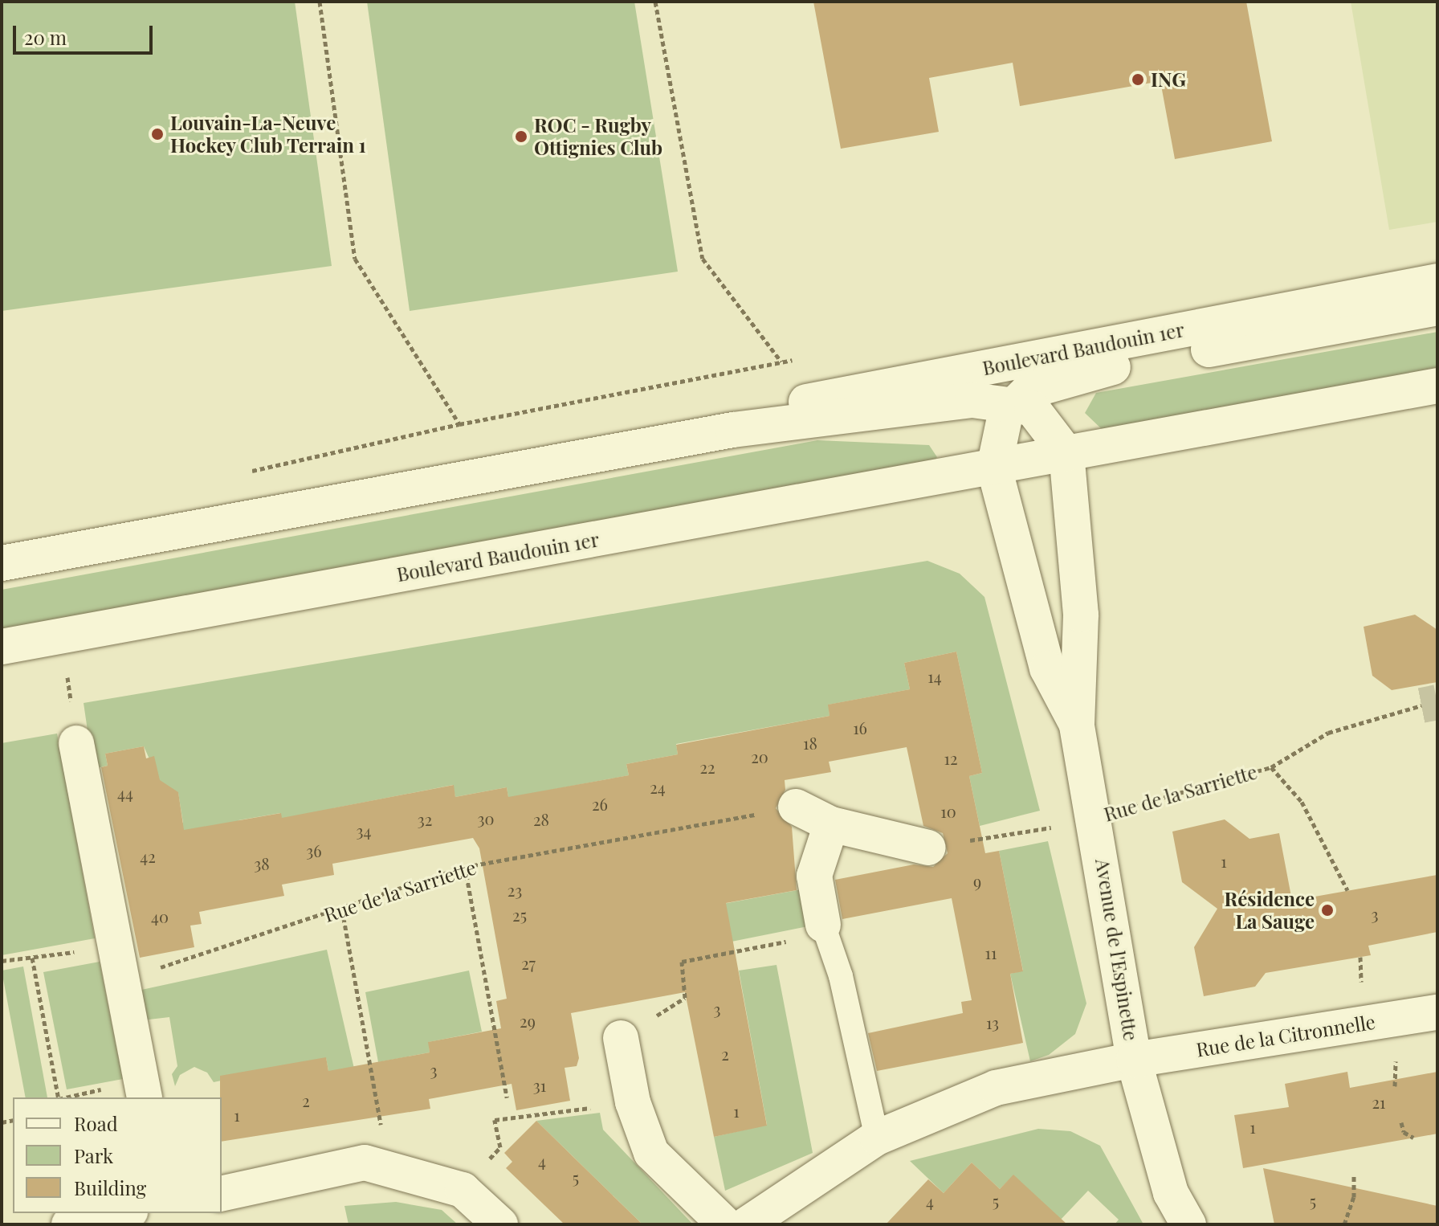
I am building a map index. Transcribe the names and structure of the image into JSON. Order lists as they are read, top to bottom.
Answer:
{
  "streets": {
    "main road": ["Boulevard Baudouin 1er", "Avenue de l'Espinette", "Rue de la Citronnelle"],
    "path": ["Rue de la Sarriette"]
  },
  "crossings": [
    ["Boulevard Baudouin 1er", "Avenue de l'Espinette"],
    ["Rue de la Sarriette", "Avenue de l'Espinette"],
    ["Avenue de l'Espinette", "Rue de la Citronnelle"]
  ],
  "places": [
    "ING",
    "Louvain-La-Neuve Hockey Club Terrain 1",
    "ROC - Rugby Ottignies Club",
    "Résidence La Sauge"
  ],
  "house_numbers": [
    "14",
    "16",
    "18",
    "20",
    "12",
    "22",
    "24",
    "44",
    "26",
    "10",
    "30",
    "32",
    "28",
    "34",
    "36",
    "42",
    "1",
    "38",
    "9",
    "23",
    "3",
    "25",
    "40",
    "11",
    "27",
    "3",
    "29",
    "13",
    "2",
    "3",
    "31",
    "2",
    "21",
    "1",
    "1",
    "1",
    "4",
    "5",
    "4",
    "5",
    "5"
  ],
  "legend": ["Road", "Park", "Building"],
  "scale_bar": "20 m"
}
